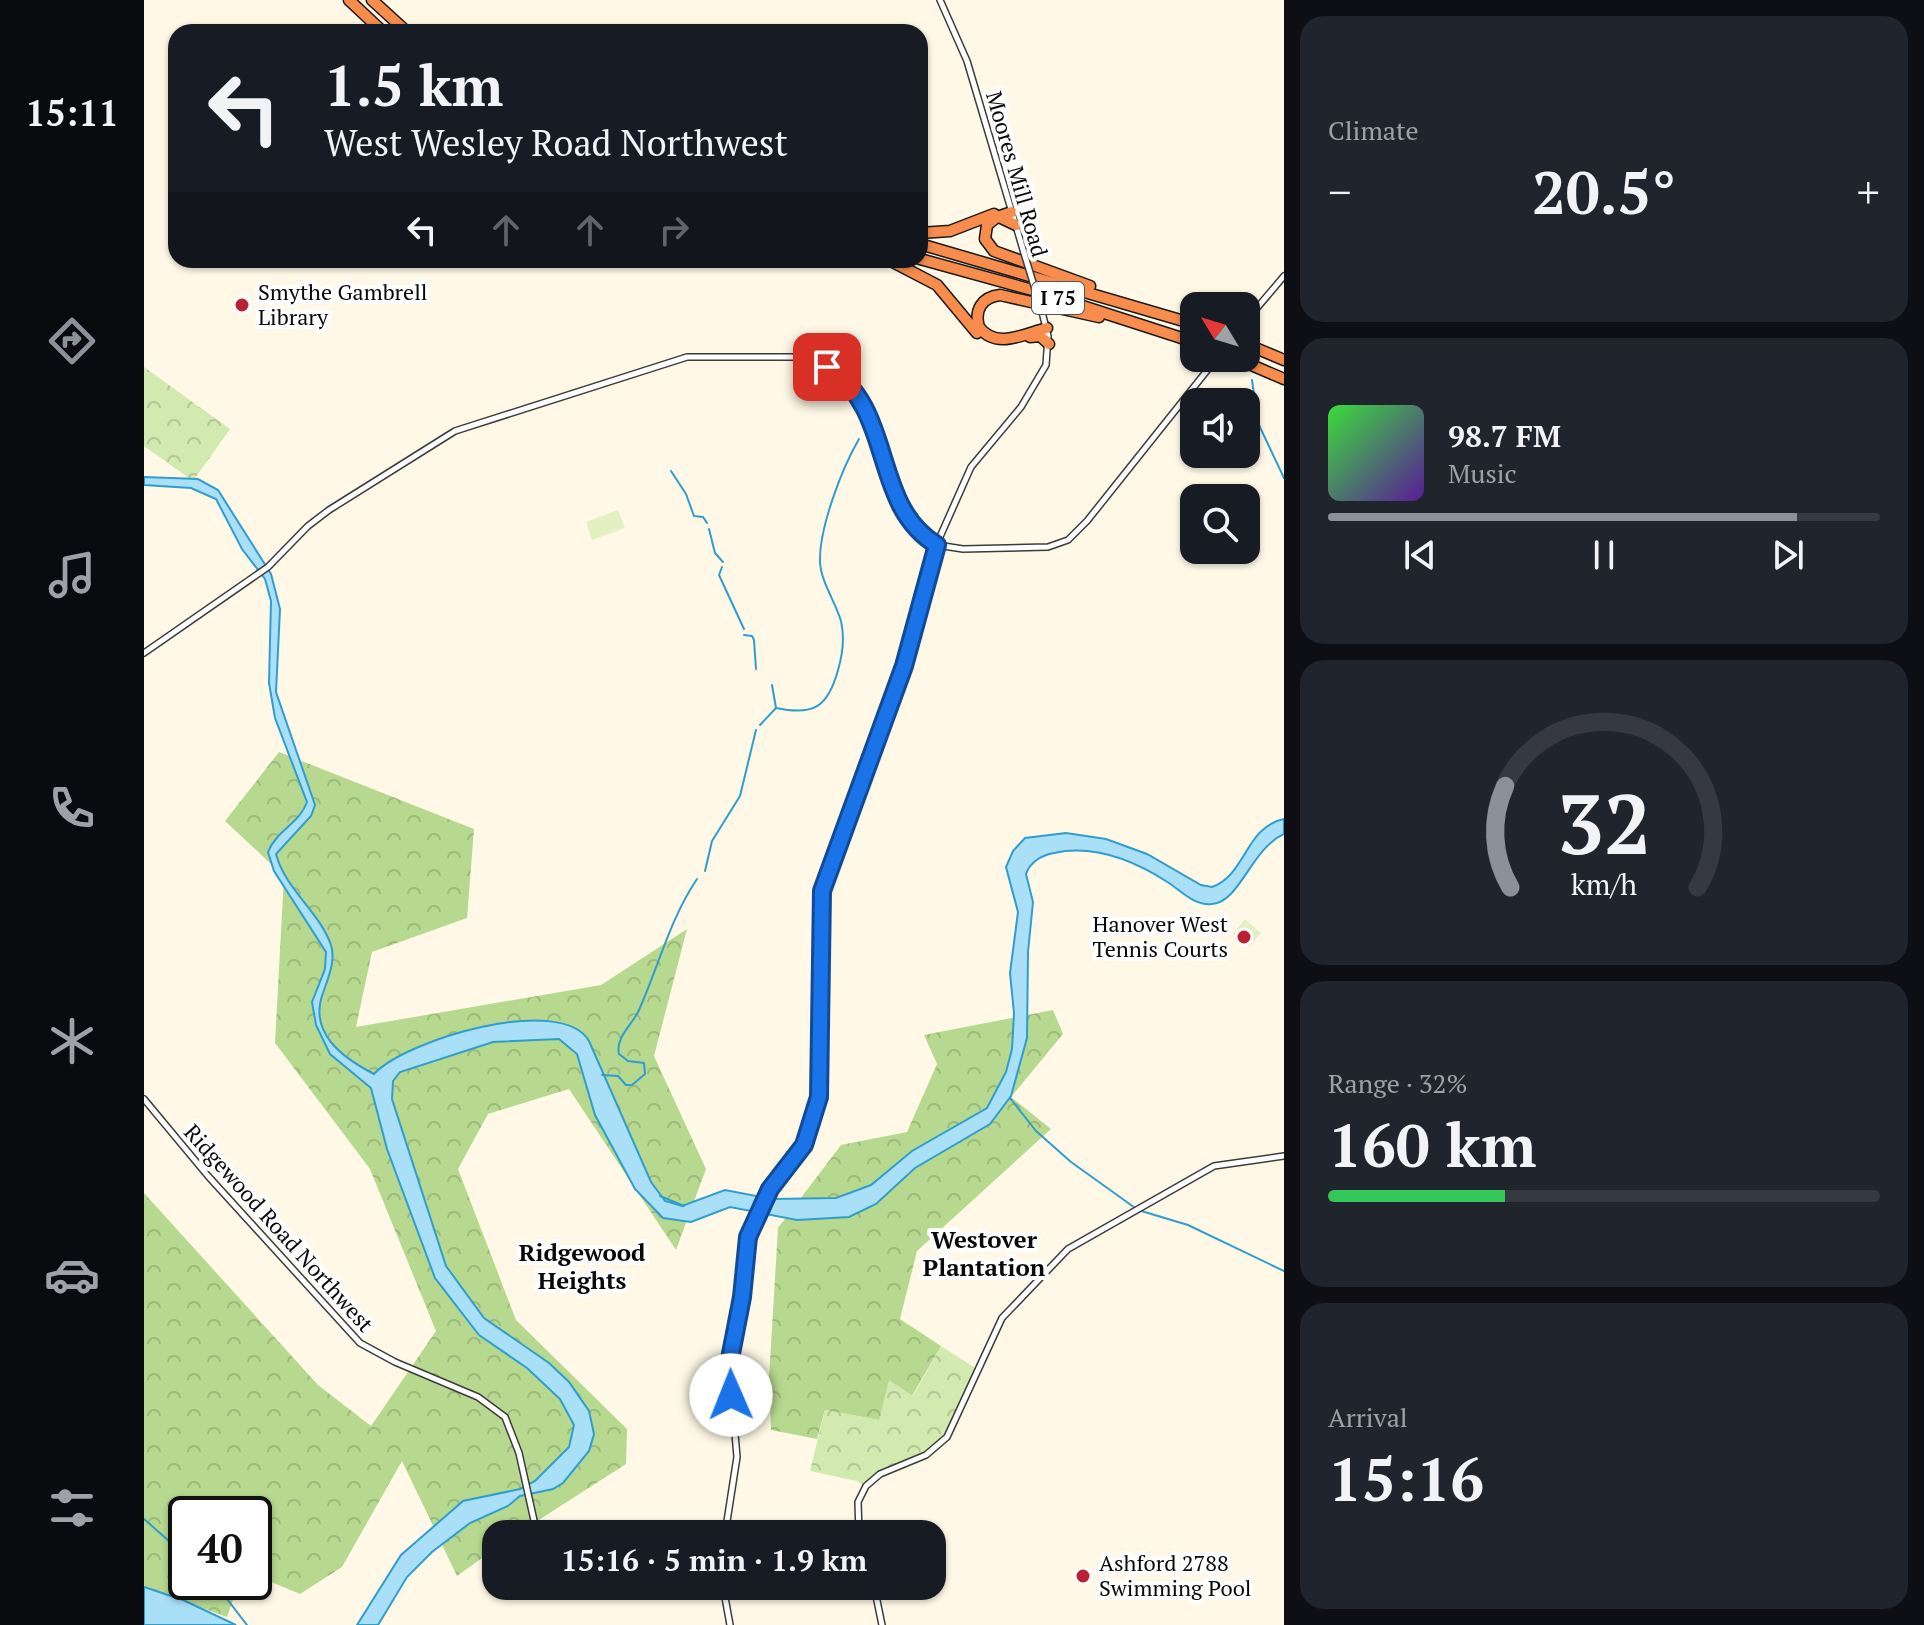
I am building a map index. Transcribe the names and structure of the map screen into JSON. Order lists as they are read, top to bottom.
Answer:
{
  "streets": {
    "highway": ["I 75"],
    "street": ["Moores Mill Road", "Ridgewood Road Northwest"]
  },
  "districts": ["Westover Plantation", "Ridgewood Heights"],
  "places": ["Smythe Gambrell Library", "Hanover West Tennis Courts", "Ashford 2788 Swimming Pool"],
  "north": "top left",
  "page": {
    "tabs": "15:11",
    "tile": [
      "Climate",
      ["Range · 32%", "160 km"],
      ["Arrival", "15:16"]
    ],
    "turn": ["1.5 km", "West Wesley Road Northwest"],
    "heat": ["−", "20.5°", "+"],
    "song": ["98.7 FM", "Music"],
    "limit": "40",
    "trip": "15:16 · 5 min · 1.9 km",
    "gauge": ["32", "km/h"]
  }
}
